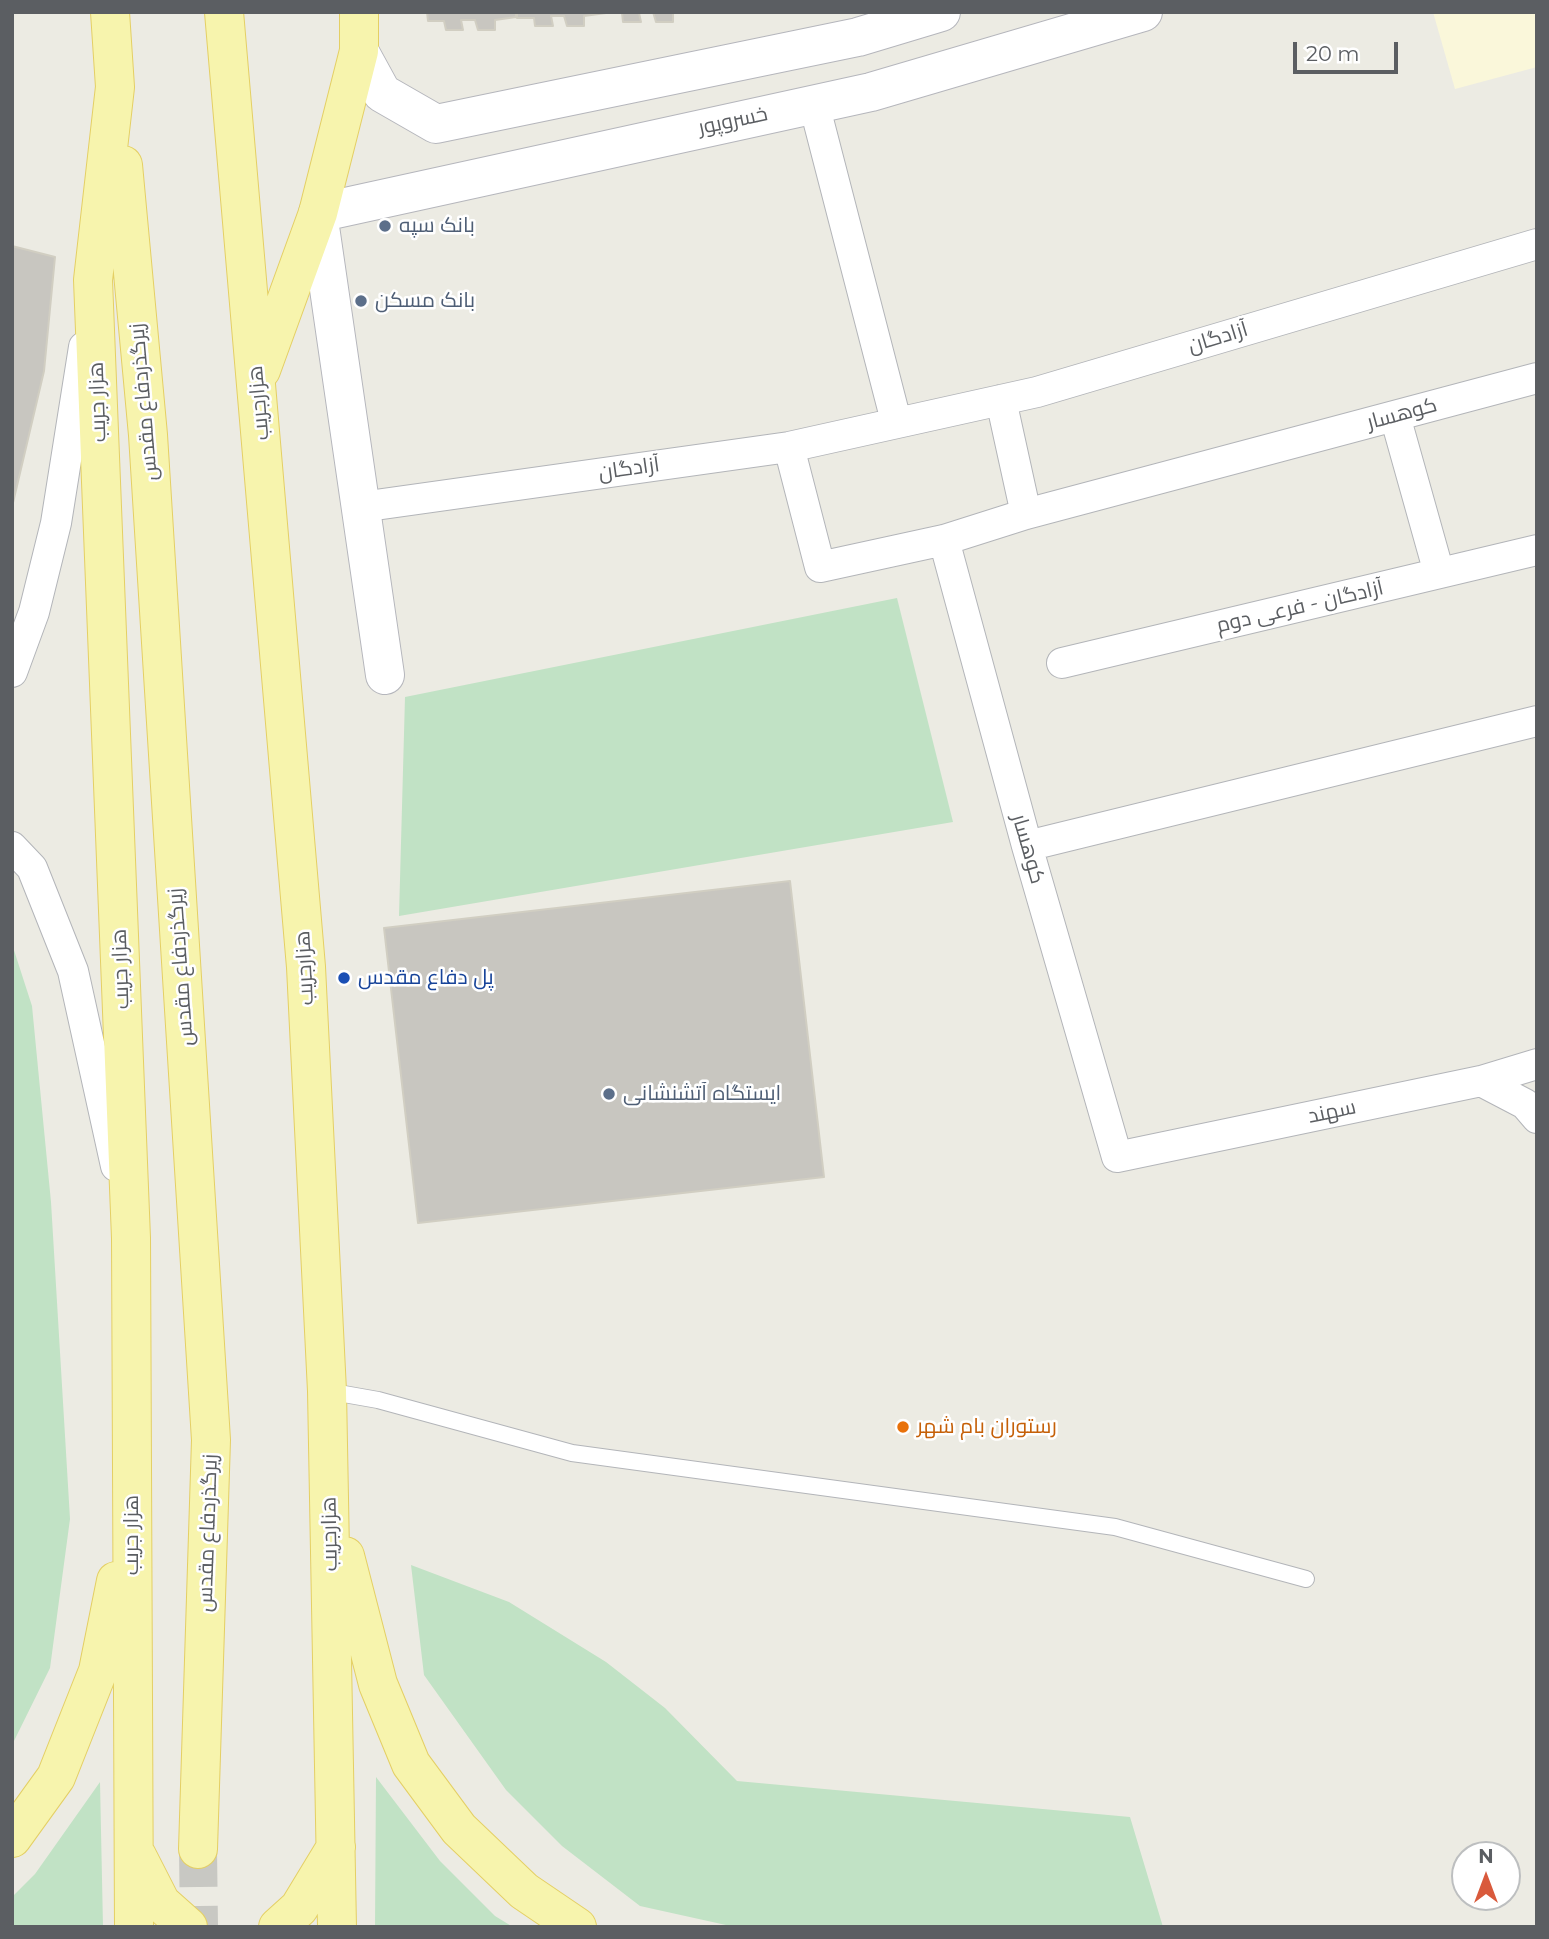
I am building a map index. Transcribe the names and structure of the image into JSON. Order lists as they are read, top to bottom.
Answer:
{
  "streets": {
    "main road": ["هزار جریب", "زیرگذردفاع مقدس", "هزارجریب"],
    "street": [
      "خسروپور",
      "آزادگان",
      "کوهسار",
      "آزادگان - فرعی دوم",
      "سهند"
    ]
  },
  "crossings": [
    ["آزادگان", "کوهسار"],
    ["هزار جریب", "زیرگذردفاع مقدس"],
    ["کوهسار", "سهند"]
  ],
  "places": [
    "بانک سپه",
    "بانک مسکن",
    "پل دفاع مقدس",
    "ایستگاه آتشنشانی",
    "رستوران بام شهر"
  ],
  "scale_bar": "20 m",
  "north": "top"
}
